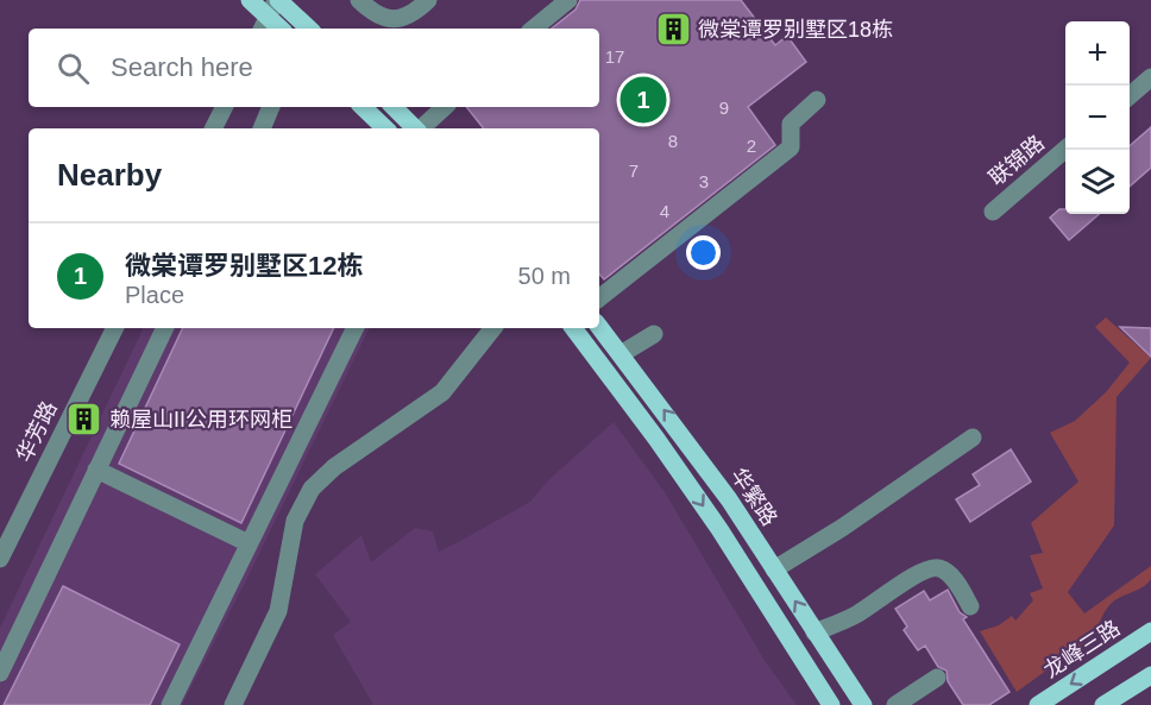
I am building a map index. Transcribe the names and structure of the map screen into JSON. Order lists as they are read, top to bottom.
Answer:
{
  "streets": {
    "main road": ["华繁路", "龙峰三路"],
    "street": ["联锦路", "华芳路"]
  },
  "places": {
    "building": ["微棠谭罗别墅区18栋", "赖屋山II公用环网柜"]
  },
  "house_numbers": [
    "17",
    "9",
    "8",
    "2",
    "7",
    "3",
    "4"
  ],
  "page": {
    "map_buttons": ["+", "−"],
    "search": "Search here",
    "pins": "1",
    "heading": "Nearby",
    "list": [
      {
        "mark": "1",
        "name": "微棠谭罗别墅区12栋",
        "note": "Place",
        "value": "50 m"
      }
    ]
  }
}
